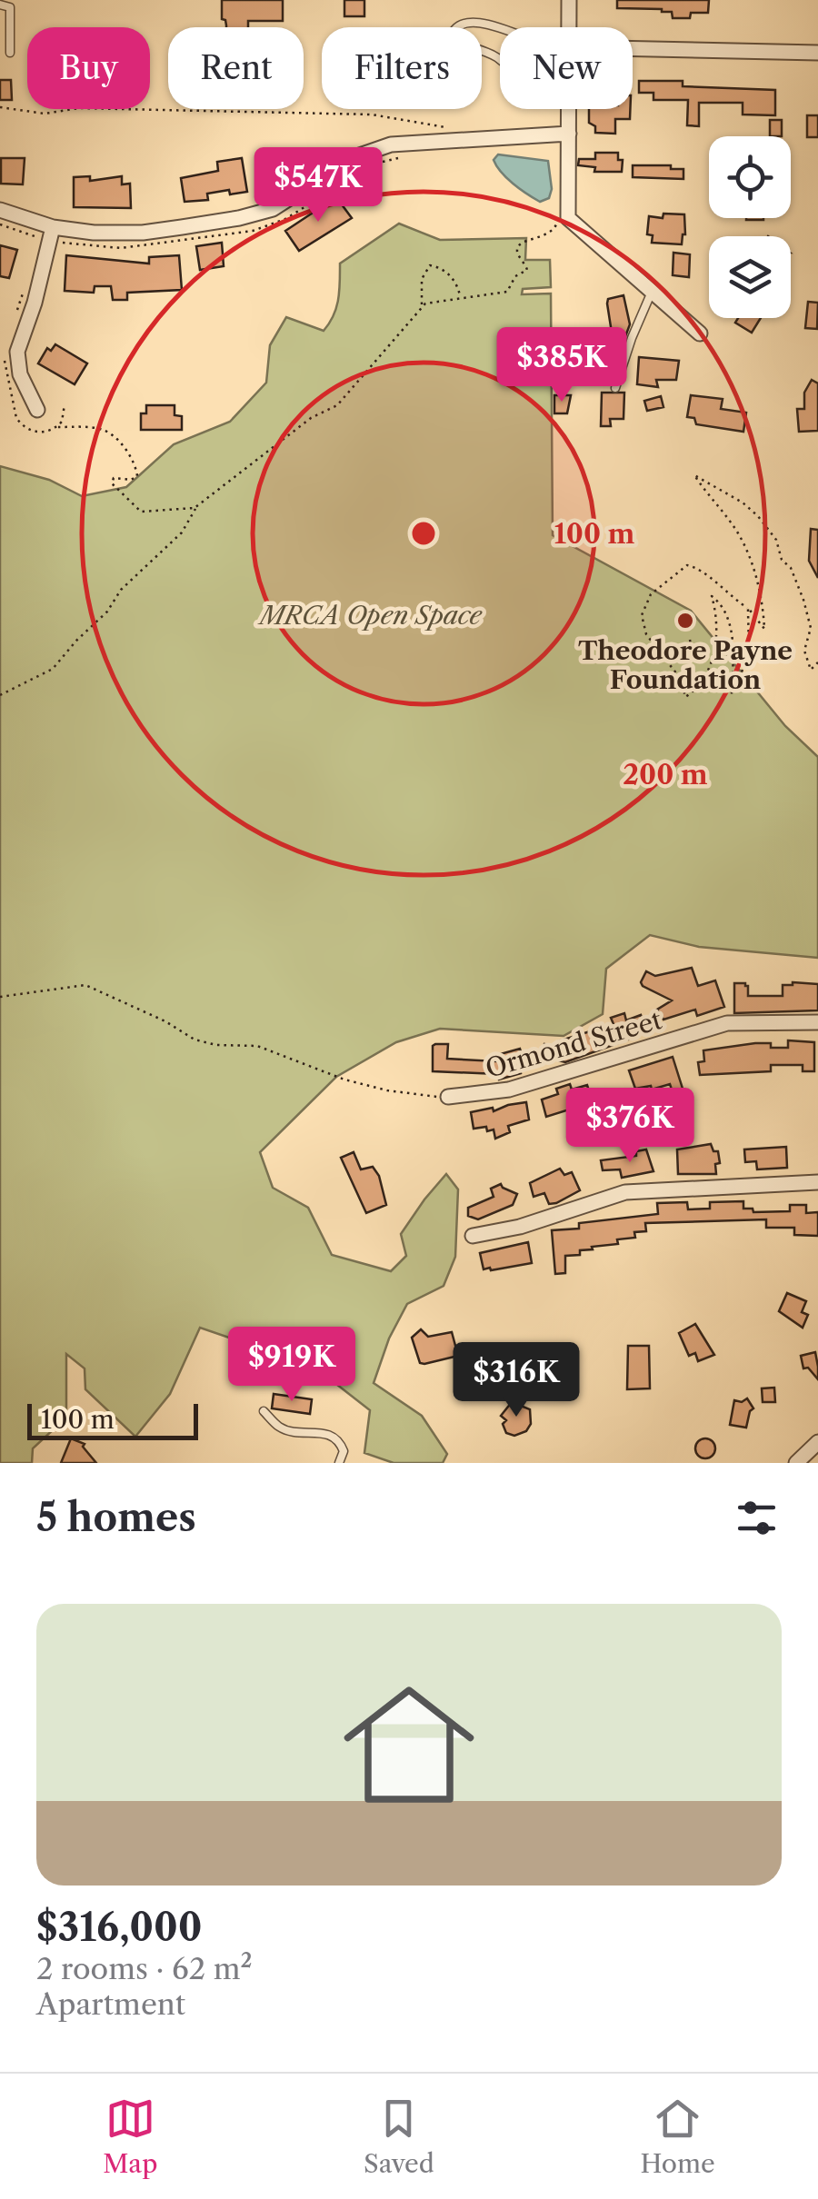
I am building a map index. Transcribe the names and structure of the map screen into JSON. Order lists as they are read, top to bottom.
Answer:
{
  "streets": {
    "street": ["Ormond Street"]
  },
  "parks": ["MRCA Open Space"],
  "places": ["Theodore Payne Foundation"],
  "scale_bar": "100 m",
  "page": {
    "chip": [
      "Buy",
      "Rent",
      "Filters",
      "New"
    ],
    "price": [
      "$547K",
      "$385K",
      "$376K",
      "$919K",
      "$316K"
    ],
    "scale": "100 m",
    "heading": "5 homes",
    "list": [
      {
        "name": "$316,000",
        "note": "2 rooms · 62 m² · Apartment"
      }
    ],
    "tabs": ["Map", "Saved", "Home"]
  },
  "rings": ["100 m", "200 m"]
}
